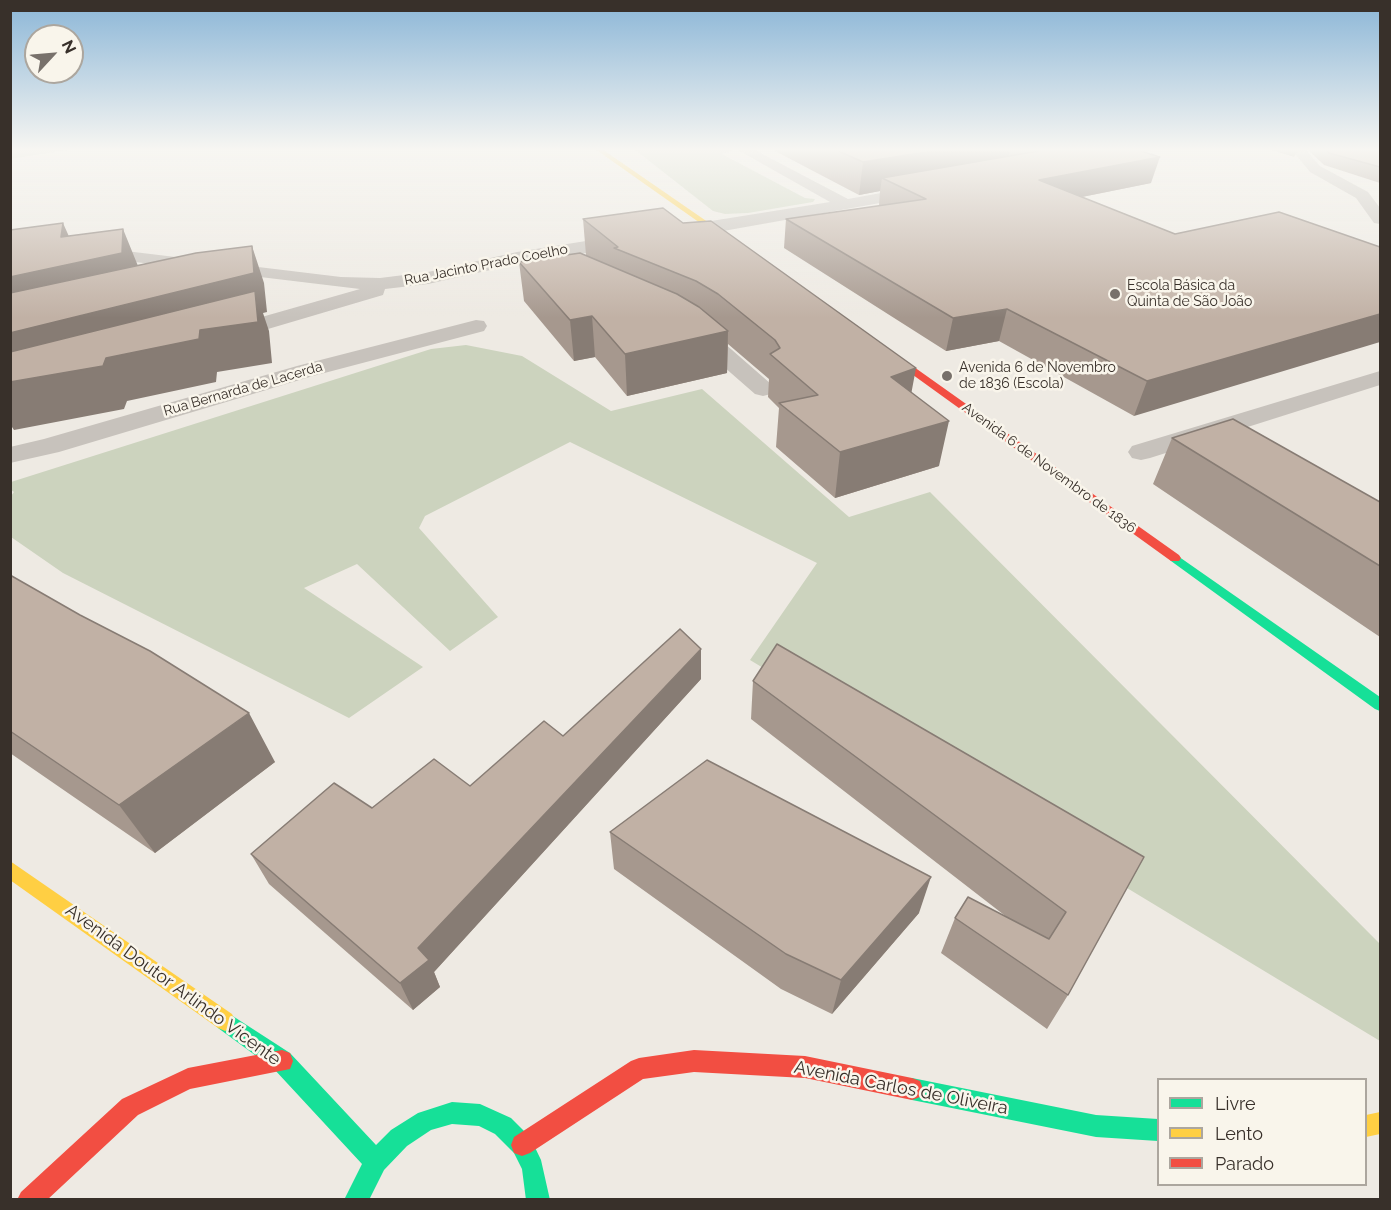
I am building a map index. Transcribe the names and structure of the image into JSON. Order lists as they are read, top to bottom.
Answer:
{
  "streets": {
    "street": [
      "Rua Jacinto Prado Coelho",
      "Rua Bernarda de Lacerda",
      "Avenida 6 de Novembro de 1836",
      "Avenida Doutor Arlindo Vicente",
      "Avenida Carlos de Oliveira"
    ]
  },
  "places": ["Escola Básica da Quinta de São João", "Avenida 6 de Novembro de 1836 (Escola)"],
  "legend": ["Livre", "Lento", "Parado"],
  "north": "top right"
}
